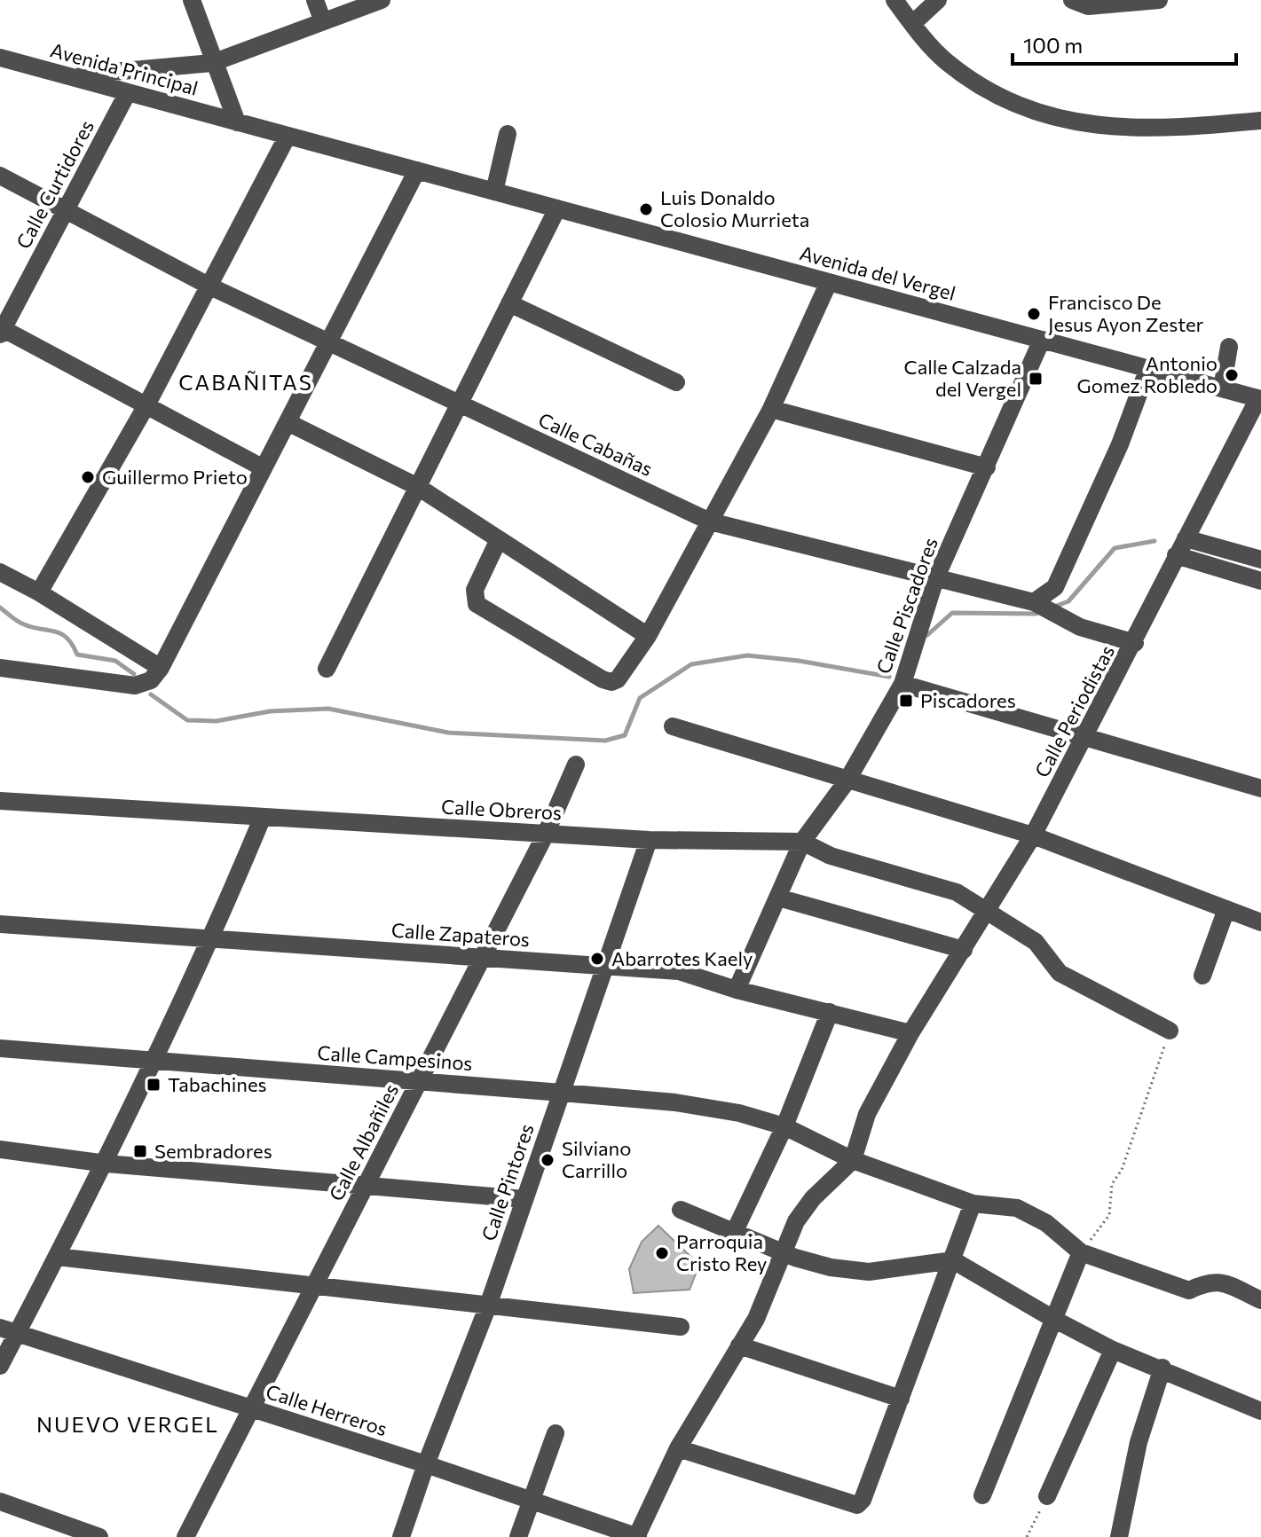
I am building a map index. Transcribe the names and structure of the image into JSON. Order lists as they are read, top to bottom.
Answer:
{
  "streets": {
    "street": [
      "Avenida Principal",
      "Calle Curtidores",
      "Avenida del Vergel",
      "Calle Cabañas",
      "Calle Piscadores",
      "Calle Periodistas",
      "Calle Obreros",
      "Calle Zapateros",
      "Calle Campesinos",
      "Calle Albañiles",
      "Calle Pintores",
      "Calle Herreros"
    ]
  },
  "crossings": [
    ["Avenida Principal", "Calle Curtidores"],
    ["Avenida Principal", "Avenida del Vergel"],
    ["Calle Curtidores", "Calle Cabañas"],
    ["Avenida del Vergel", "Calle Piscadores"],
    ["Avenida del Vergel", "Calle Periodistas"],
    ["Calle Cabañas", "Calle Piscadores"],
    ["Calle Cabañas", "Calle Periodistas"],
    ["Calle Piscadores", "Calle Obreros"],
    ["Calle Piscadores", "Calle Zapateros"],
    ["Calle Periodistas", "Calle Obreros"],
    ["Calle Periodistas", "Calle Zapateros"],
    ["Calle Periodistas", "Calle Campesinos"],
    ["Calle Obreros", "Calle Albañiles"],
    ["Calle Obreros", "Calle Pintores"],
    ["Calle Zapateros", "Calle Albañiles"],
    ["Calle Zapateros", "Calle Pintores"],
    ["Calle Campesinos", "Calle Albañiles"],
    ["Calle Campesinos", "Calle Pintores"],
    ["Calle Albañiles", "Calle Herreros"],
    ["Calle Pintores", "Calle Herreros"]
  ],
  "districts": ["CABAÑITAS", "NUEVO VERGEL"],
  "places": {
    "other": [
      "Luis Donaldo Colosio Murrieta",
      "Francisco De Jesus Ayon Zester",
      "Antonio Gomez Robledo",
      "Guillermo Prieto",
      "Abarrotes Kaely",
      "Silviano Carrillo",
      "Parroquia Cristo Rey"
    ],
    "transit": [
      "Calle Calzada del Vergel",
      "Piscadores",
      "Tabachines",
      "Sembradores"
    ]
  },
  "scale_bar": "100 m"
}
